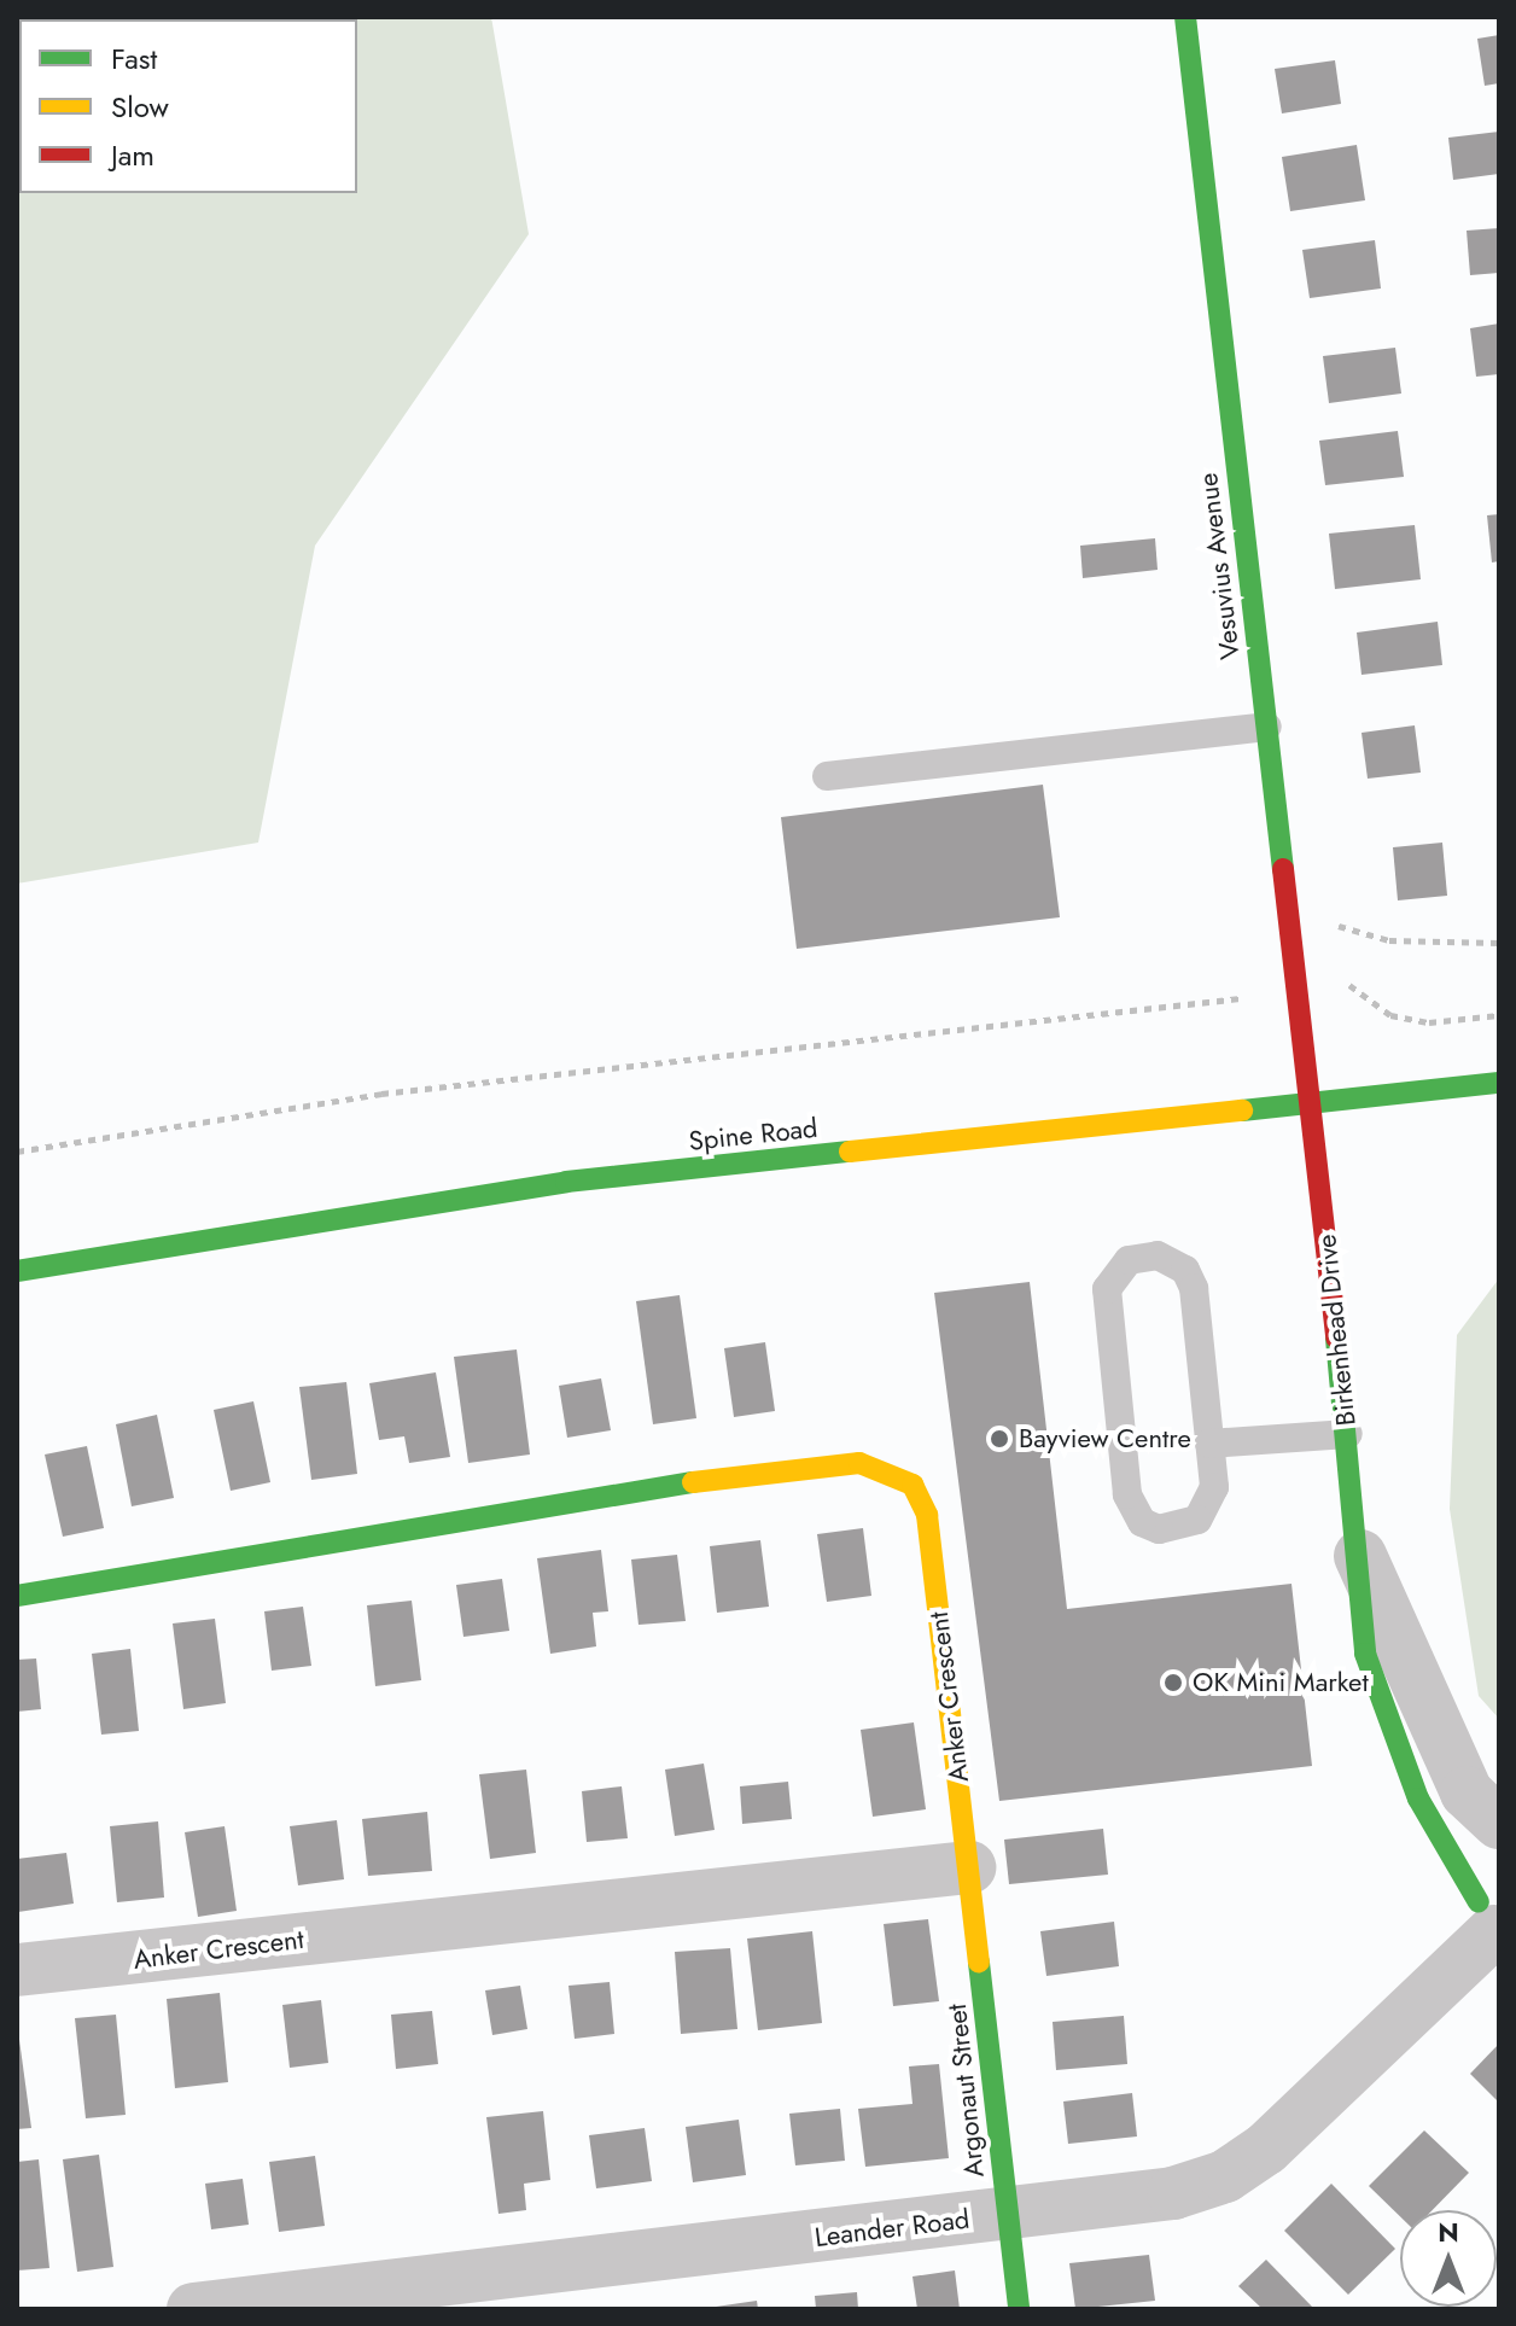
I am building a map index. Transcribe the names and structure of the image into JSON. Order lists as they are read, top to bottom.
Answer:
{
  "streets": {
    "street": [
      "Vesuvius Avenue",
      "Spine Road",
      "Birkenhead Drive",
      "Anker Crescent",
      "Argonaut Street",
      "Leander Road"
    ]
  },
  "crossings": [
    ["Vesuvius Avenue", "Spine Road"],
    ["Vesuvius Avenue", "Birkenhead Drive"],
    ["Spine Road", "Birkenhead Drive"],
    ["Birkenhead Drive", "Leander Road"],
    ["Anker Crescent", "Argonaut Street"],
    ["Argonaut Street", "Leander Road"]
  ],
  "places": ["Bayview Centre", "OK Mini Market"],
  "legend": ["Fast", "Slow", "Jam"],
  "north": "top"
}
